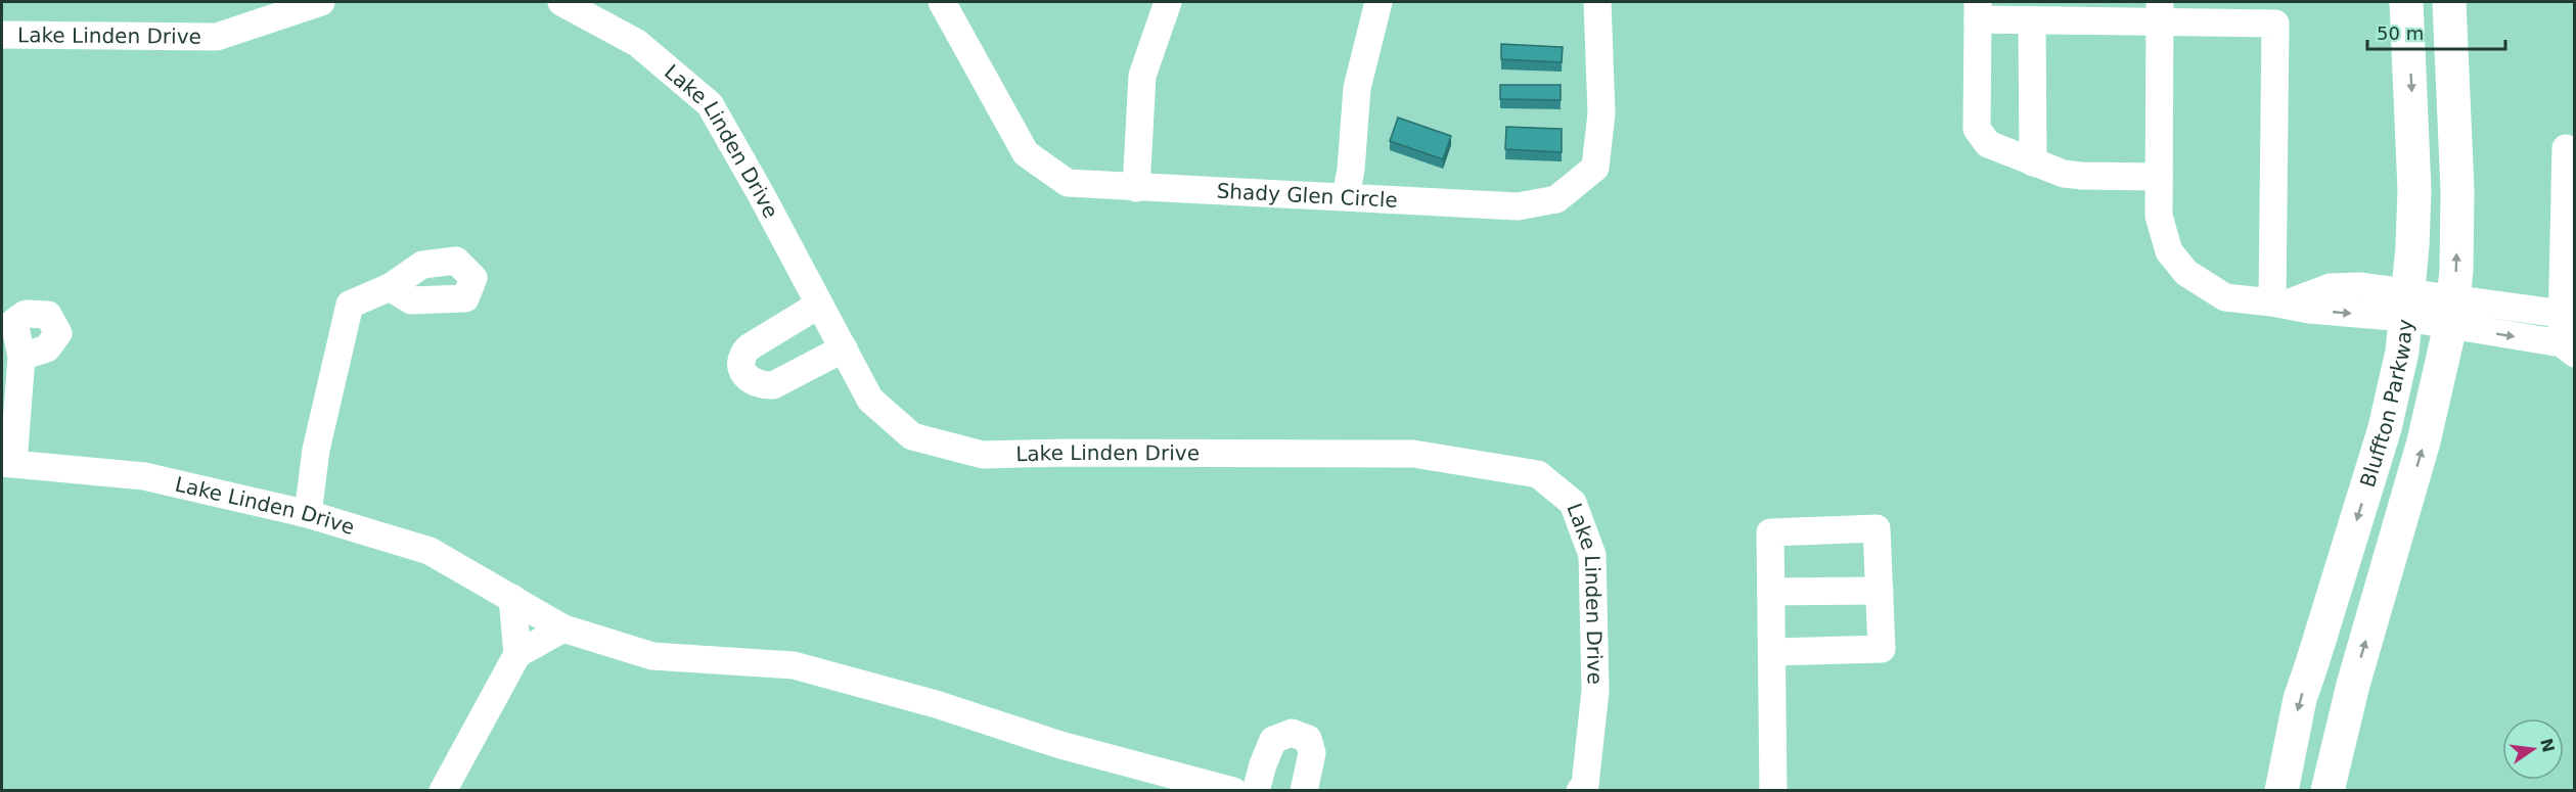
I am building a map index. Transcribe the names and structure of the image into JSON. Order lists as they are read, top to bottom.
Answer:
{
  "streets": {
    "main road": ["Bluffton Parkway"],
    "street": ["Lake Linden Drive", "Shady Glen Circle"]
  },
  "scale_bar": "50 m",
  "north": "right"
}
